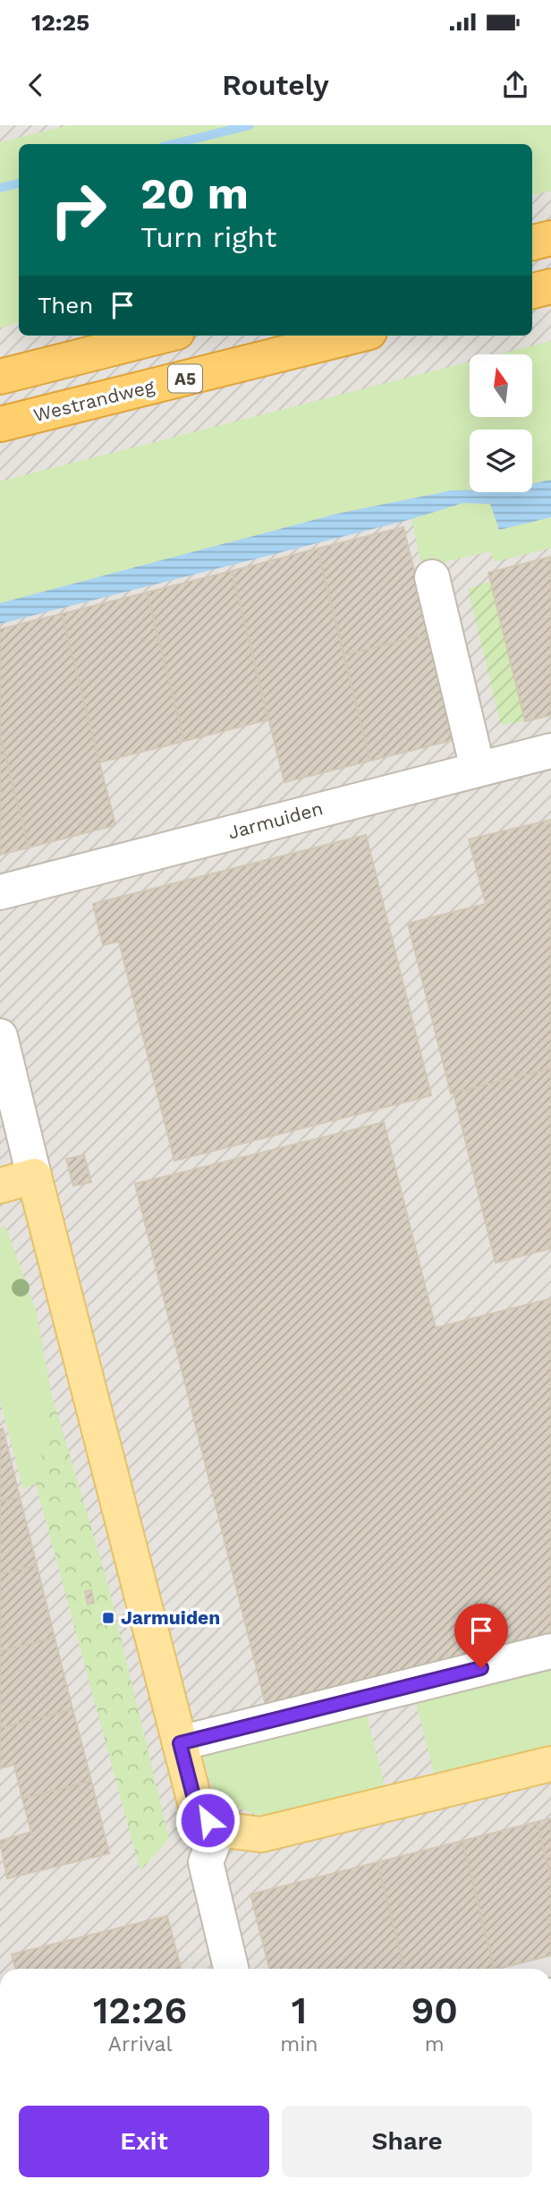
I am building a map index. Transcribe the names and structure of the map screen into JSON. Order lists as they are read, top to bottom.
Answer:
{
  "streets": {
    "highway": ["A5", "Westrandweg"],
    "street": ["Jarmuiden"]
  },
  "places": {
    "transit": ["Jarmuiden"]
  },
  "north": "top",
  "page": {
    "status": "12:25",
    "header": "Routely",
    "turn": ["20 m", "Turn right"],
    "then": "Then",
    "eta": [
      "12:26",
      "Arrival",
      "1",
      "min",
      "90",
      "m"
    ],
    "buttons": ["Exit", "Share"]
  }
}
